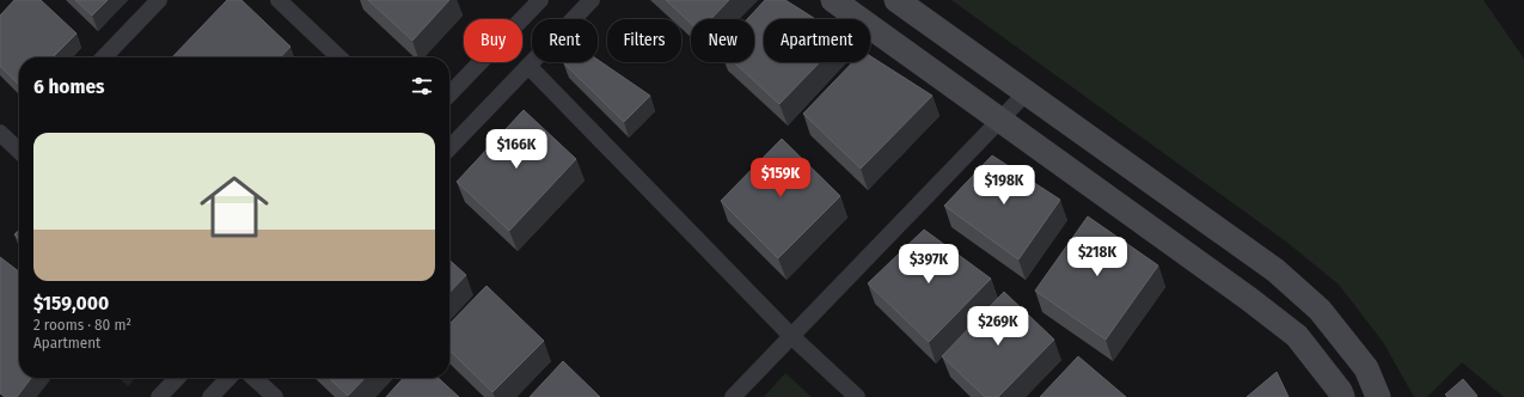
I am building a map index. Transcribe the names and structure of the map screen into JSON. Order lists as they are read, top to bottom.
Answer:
{
  "page": {
    "chip": [
      "Buy",
      "Rent",
      "Filters",
      "New",
      "Apartment"
    ],
    "heading": "6 homes",
    "list": [
      {
        "name": "$159,000",
        "note": "2 rooms · 80 m² · Apartment"
      }
    ],
    "price": [
      "$166K",
      "$159K",
      "$198K",
      "$218K",
      "$397K",
      "$269K"
    ]
  }
}
